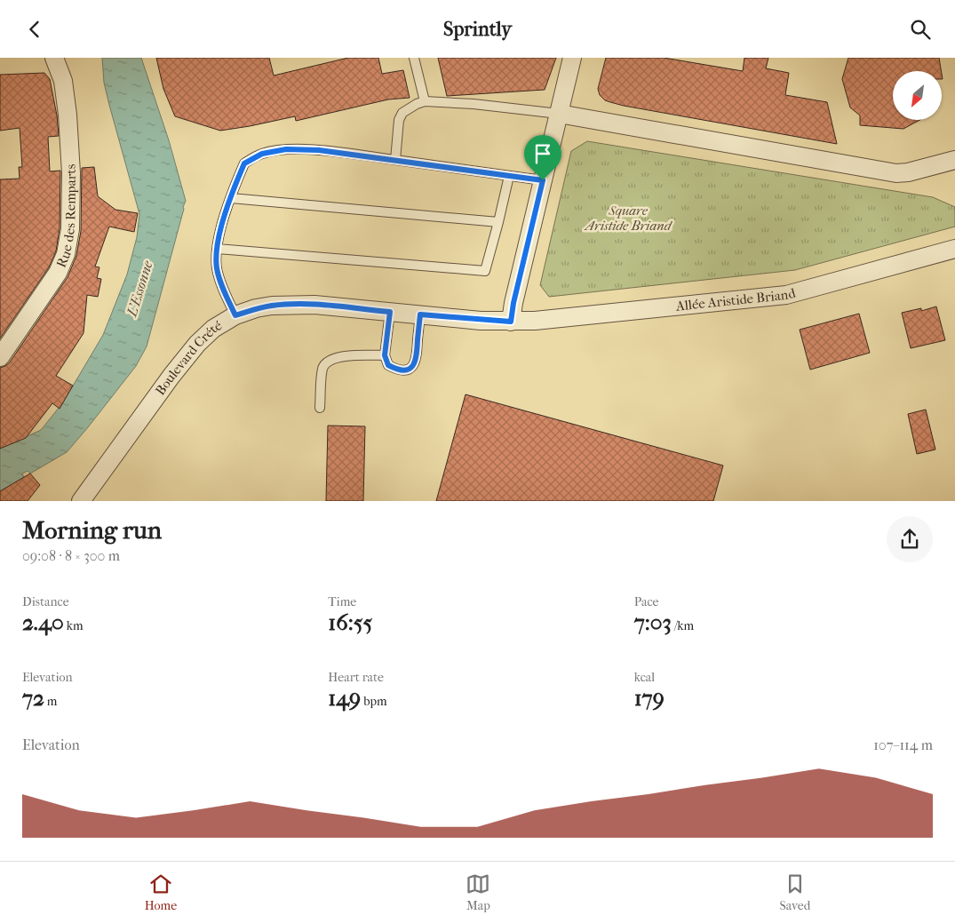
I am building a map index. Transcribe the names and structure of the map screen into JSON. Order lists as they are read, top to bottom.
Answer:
{
  "streets": {
    "street": ["Rue des Remparts", "Allée Aristide Briand", "Boulevard Crété"]
  },
  "crossings": [
    ["Allée Aristide Briand", "Boulevard Crété"]
  ],
  "water": ["L'Essonne"],
  "parks": ["Square Aristide Briand"],
  "north": "bottom left",
  "page": {
    "header": "Sprintly",
    "heading": ["Morning run", "09:08 · 8 × 300 m"],
    "stats": [
      ["Distance", "2.40 km"],
      ["Time", "16:55"],
      ["Pace", "7:03 /km"],
      ["Elevation", "72 m"],
      ["Heart rate", "149 bpm"],
      ["kcal", "179"]
    ],
    "chart": ["Elevation", "107–114 m"],
    "tabs": ["Home", "Map", "Saved"]
  }
}
